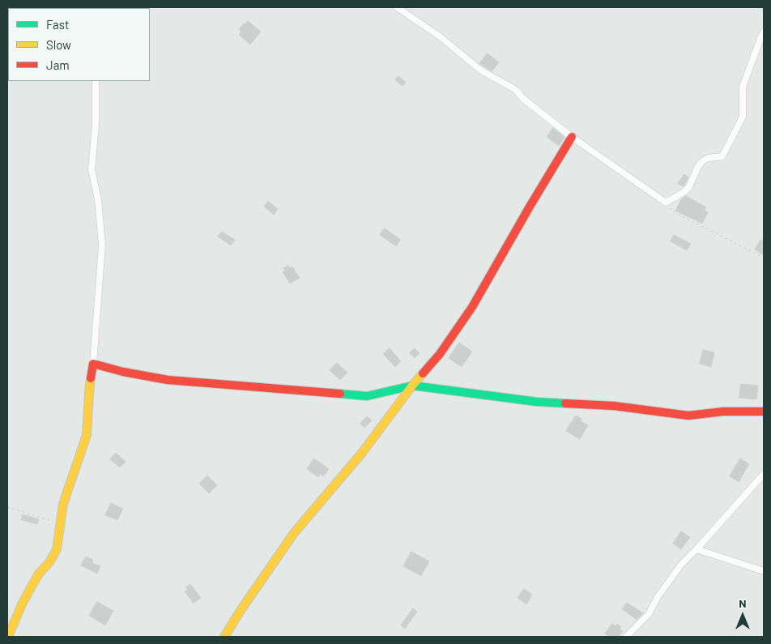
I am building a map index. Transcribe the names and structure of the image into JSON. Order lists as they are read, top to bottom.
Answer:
{
  "legend": ["Fast", "Slow", "Jam"],
  "north": "top"
}
